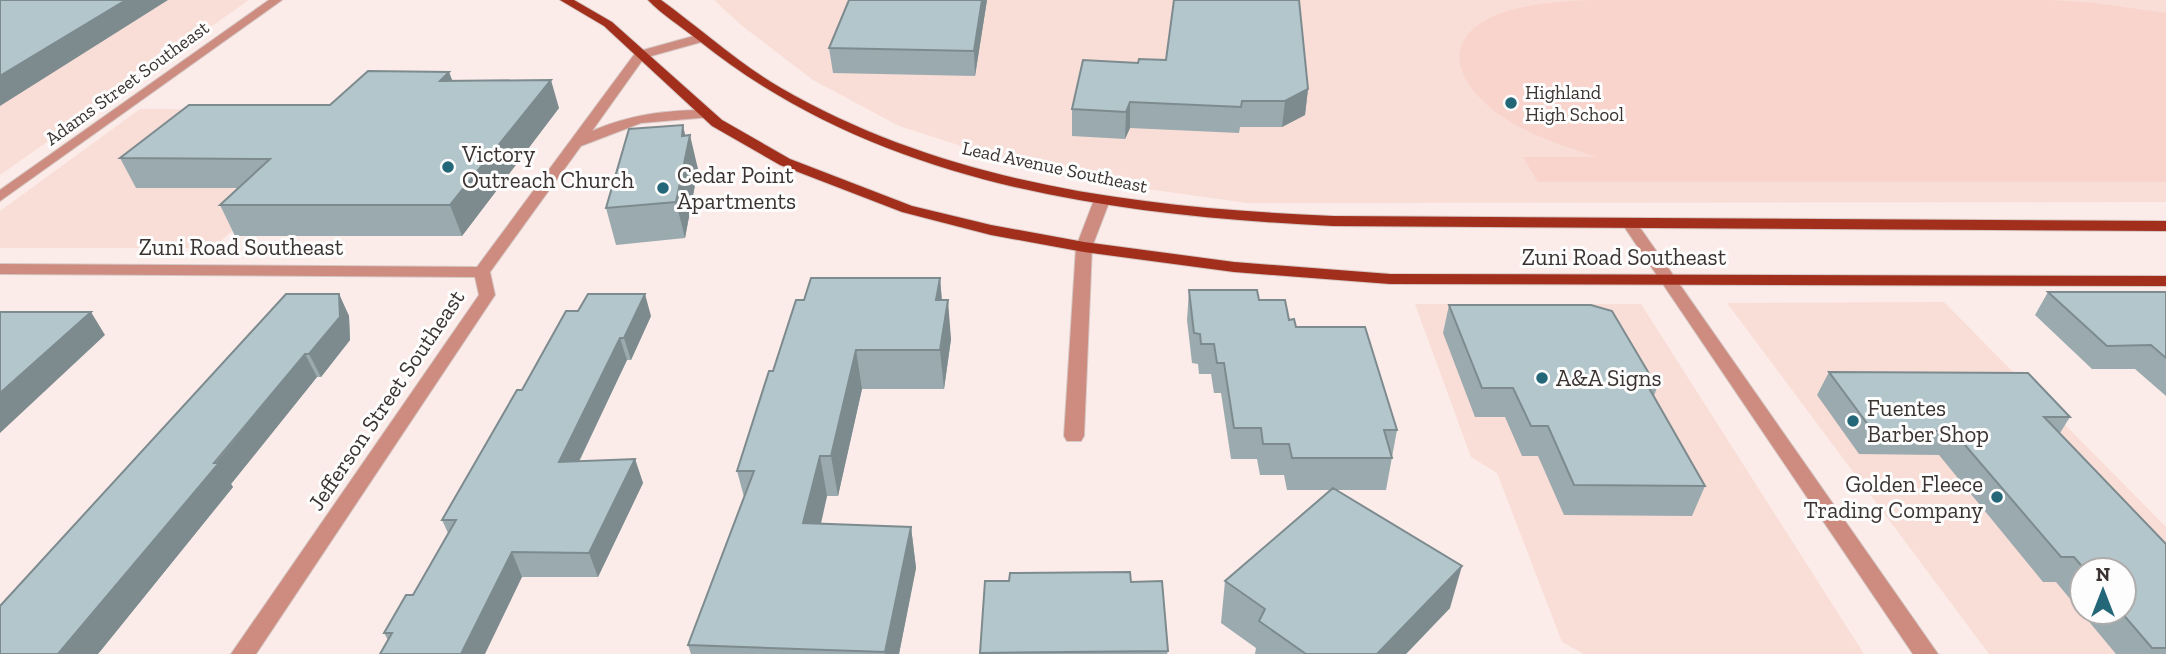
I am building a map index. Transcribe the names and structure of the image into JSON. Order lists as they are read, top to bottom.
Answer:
{
  "streets": {
    "main road": ["Lead Avenue Southeast", "Zuni Road Southeast"],
    "street": ["Adams Street Southeast", "Jefferson Street Southeast"]
  },
  "crossings": [
    ["Lead Avenue Southeast", "Zuni Road Southeast"],
    ["Zuni Road Southeast", "Jefferson Street Southeast"]
  ],
  "places": [
    "Highland High School",
    "Victory Outreach Church",
    "Cedar Point Apartments",
    "A&A Signs",
    "Fuentes Barber Shop",
    "Golden Fleece Trading Company"
  ],
  "north": "top"
}
